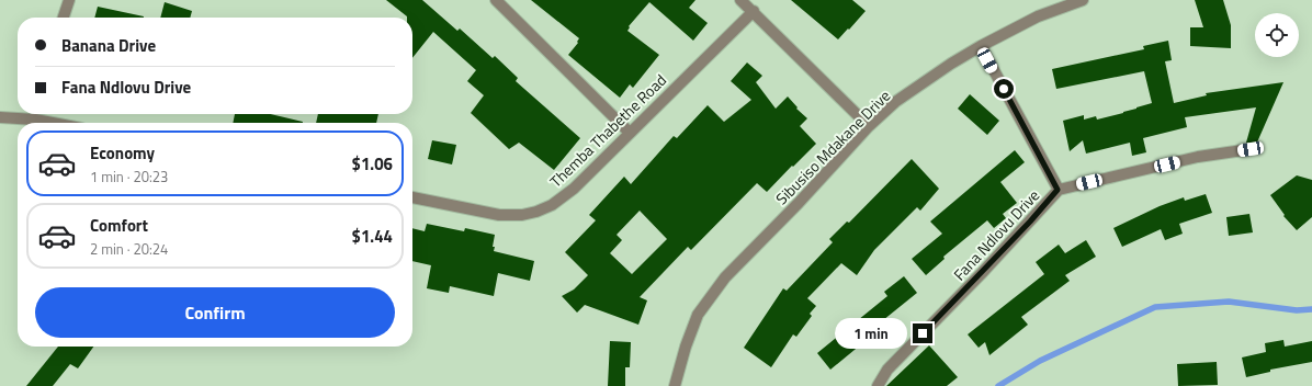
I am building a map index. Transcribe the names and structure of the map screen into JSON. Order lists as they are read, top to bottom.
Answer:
{
  "streets": {
    "street": ["Themba Thabethe Road", "Sibusiso Mdakane Drive", "Fana Ndlovu Drive"]
  },
  "page": {
    "banner": ["Banana Drive", "Fana Ndlovu Drive"],
    "list": [
      {
        "name": "Economy",
        "note": "1 min · 20:23",
        "value": "$1.06"
      },
      {
        "name": "Comfort",
        "note": "2 min · 20:24",
        "value": "$1.44"
      }
    ],
    "buttons": "Confirm",
    "bubble": "1 min"
  }
}
